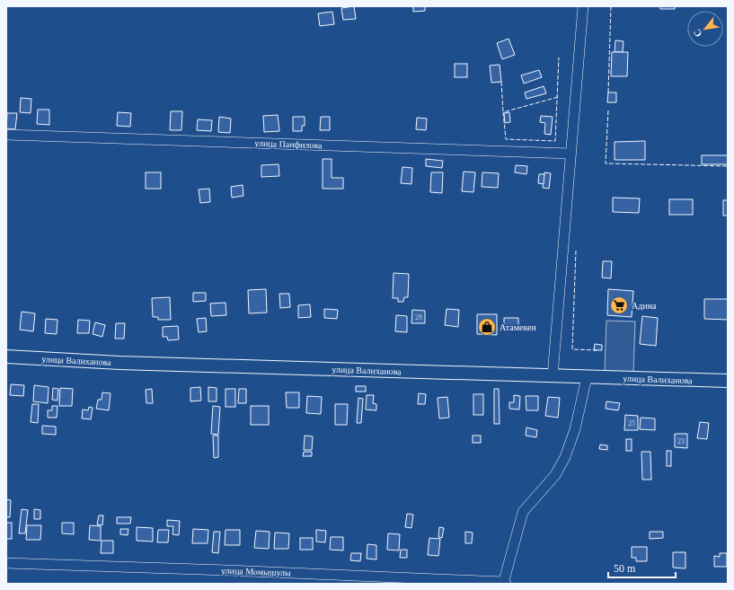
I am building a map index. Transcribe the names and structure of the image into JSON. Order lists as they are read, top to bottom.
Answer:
{
  "streets": {
    "main road": ["улица Валиханова"],
    "street": ["улица Панфилова", "улица Момышулы"]
  },
  "places": {
    "supermarket": ["Адина"],
    "shop": ["Атамекен"]
  },
  "house_numbers": ["28", "25", "23"],
  "scale_bar": "50 m",
  "north": "bottom left"
}
